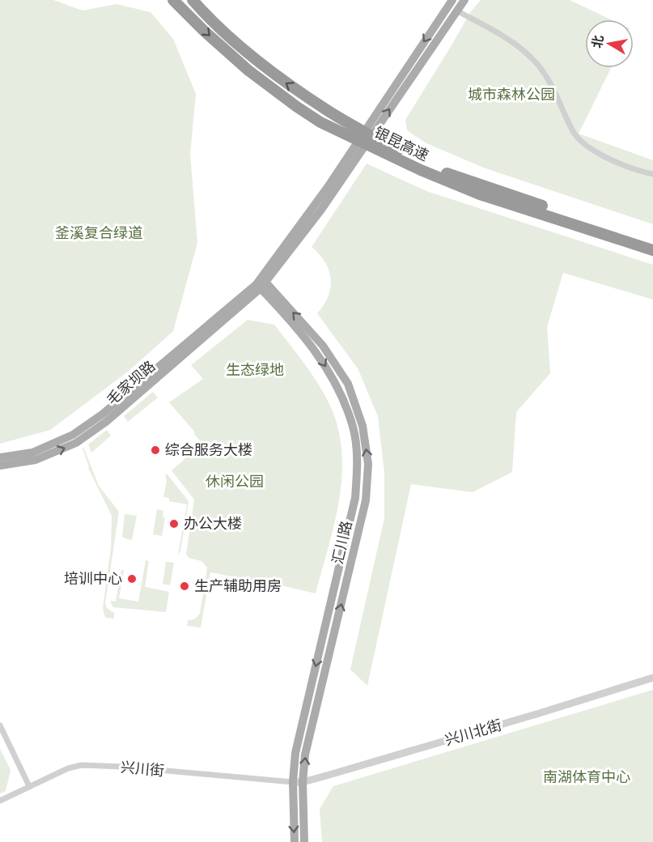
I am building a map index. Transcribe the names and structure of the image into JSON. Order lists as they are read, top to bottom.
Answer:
{
  "streets": {
    "highway": ["银昆高速"],
    "main road": ["毛家坝路", "汇川路"],
    "street": ["兴川北街", "兴川街"]
  },
  "crossings": [
    ["毛家坝路", "汇川路"],
    ["汇川路", "兴川北街"],
    ["汇川路", "兴川街"],
    ["兴川北街", "兴川街"]
  ],
  "parks": [
    "城市森林公园",
    "釜溪复合绿道",
    "生态绿地",
    "休闲公园",
    "南湖体育中心"
  ],
  "places": [
    "综合服务大楼",
    "办公大楼",
    "培训中心",
    "生产辅助用房"
  ],
  "north": "left"
}
